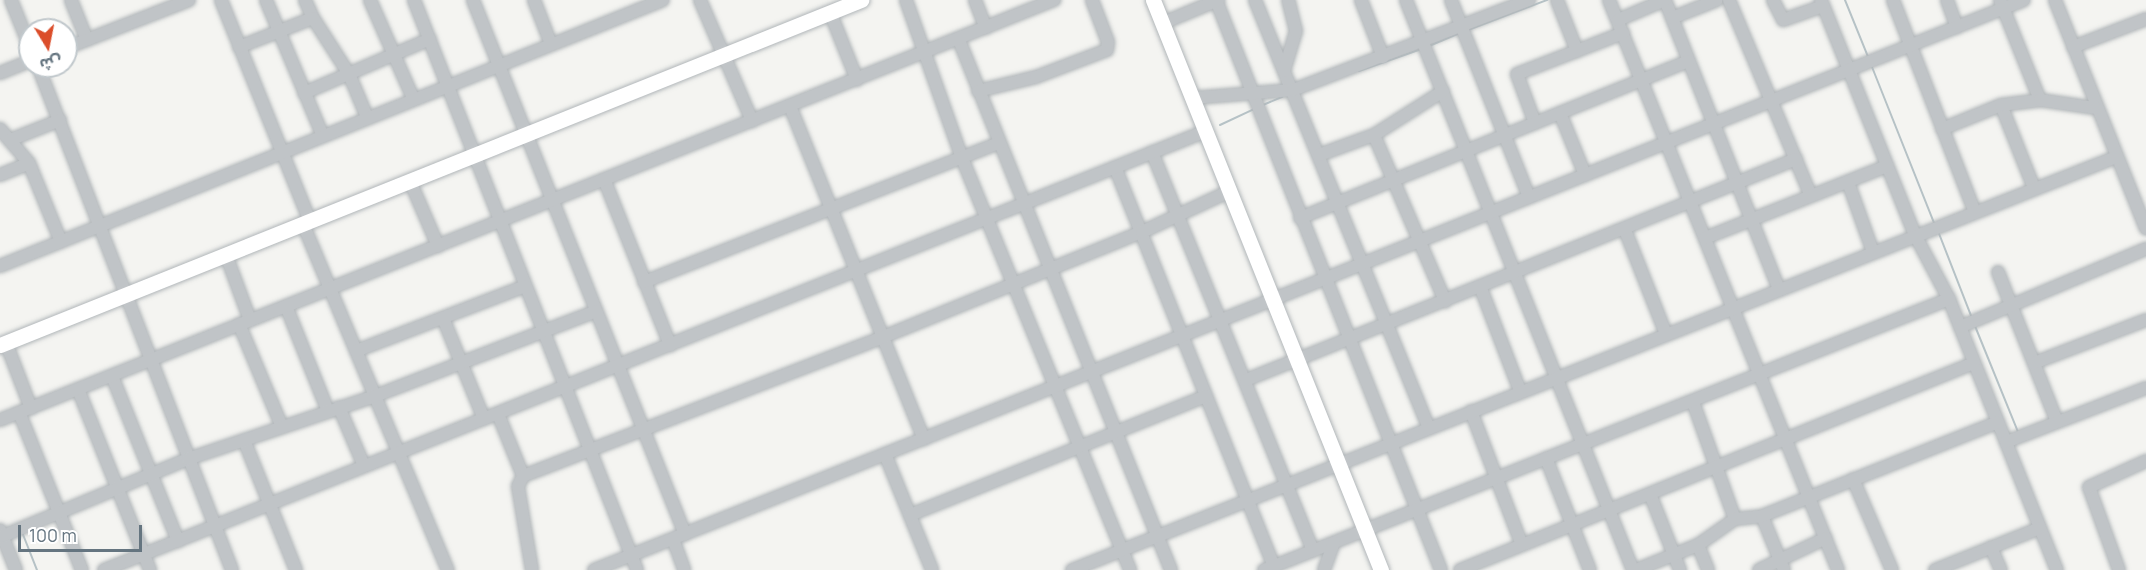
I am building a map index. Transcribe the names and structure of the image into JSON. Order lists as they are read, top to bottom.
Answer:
{
  "scale_bar": "100 m",
  "north": "bottom"
}
